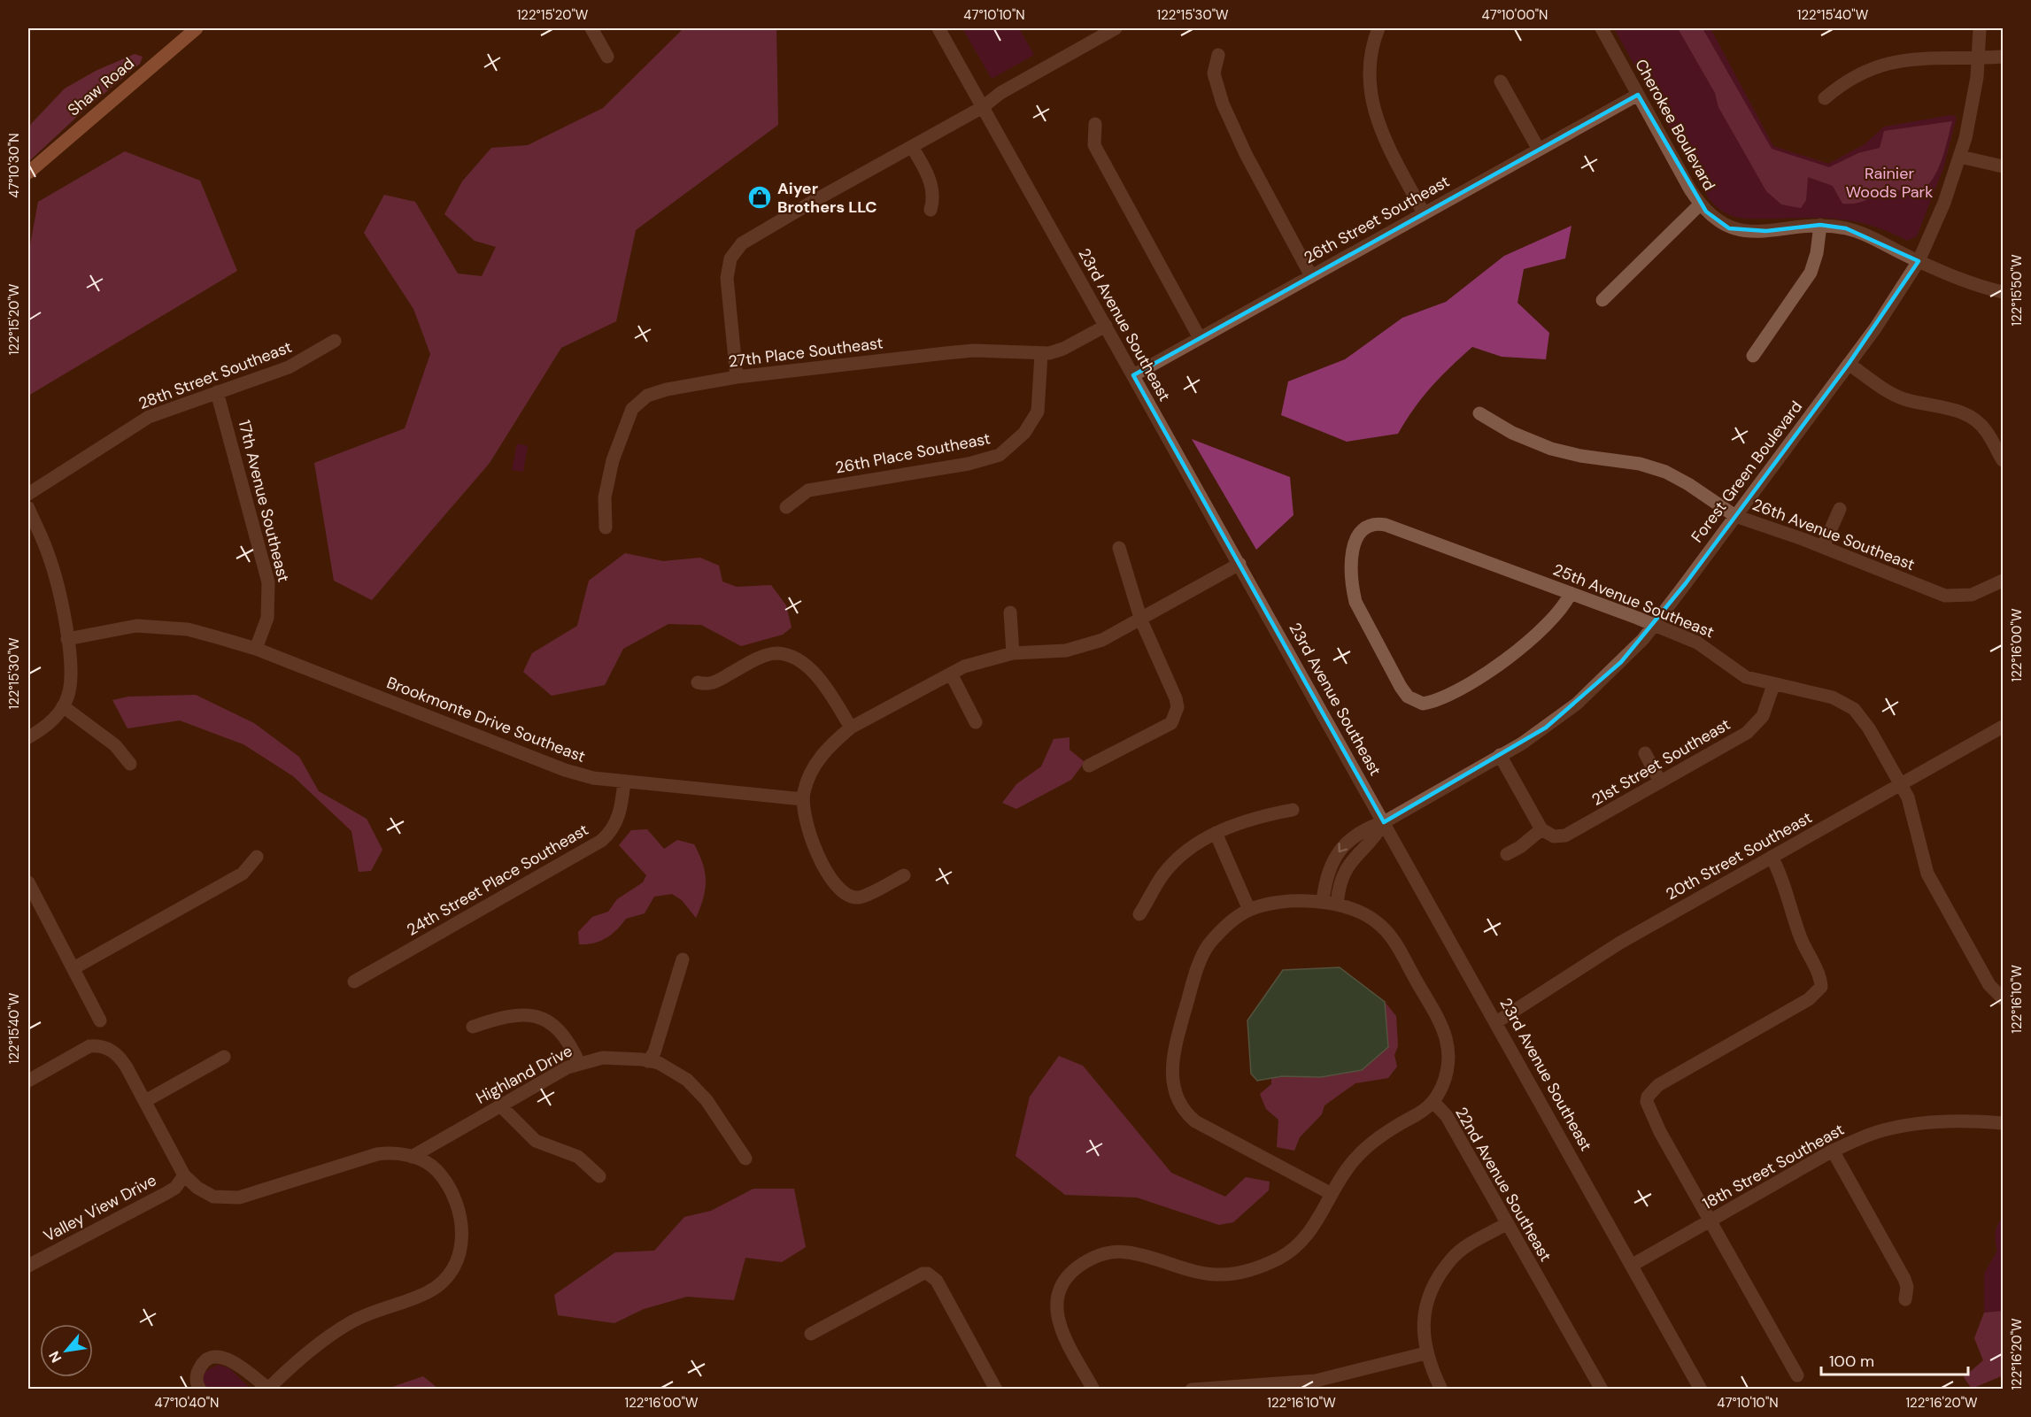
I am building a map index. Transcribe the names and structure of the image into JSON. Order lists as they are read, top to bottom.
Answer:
{
  "streets": {
    "main road": ["Shaw Road"],
    "street": [
      "Cherokee Boulevard",
      "26th Street Southeast",
      "23rd Avenue Southeast",
      "27th Place Southeast",
      "28th Street Southeast",
      "26th Place Southeast",
      "Forest Green Boulevard",
      "17th Avenue Southeast",
      "26th Avenue Southeast",
      "25th Avenue Southeast",
      "Brookmonte Drive Southeast",
      "21st Street Southeast",
      "20th Street Southeast",
      "24th Street Place Southeast",
      "Highland Drive",
      "18th Street Southeast",
      "22nd Avenue Southeast",
      "Valley View Drive"
    ]
  },
  "crossings": [
    ["Cherokee Boulevard", "26th Street Southeast"],
    ["Cherokee Boulevard", "Forest Green Boulevard"],
    ["26th Street Southeast", "23rd Avenue Southeast"],
    ["23rd Avenue Southeast", "27th Place Southeast"],
    ["23rd Avenue Southeast", "Forest Green Boulevard"],
    ["23rd Avenue Southeast", "20th Street Southeast"],
    ["23rd Avenue Southeast", "18th Street Southeast"],
    ["27th Place Southeast", "26th Place Southeast"],
    ["28th Street Southeast", "17th Avenue Southeast"],
    ["Forest Green Boulevard", "26th Avenue Southeast"],
    ["Forest Green Boulevard", "25th Avenue Southeast"],
    ["Forest Green Boulevard", "22nd Avenue Southeast"],
    ["17th Avenue Southeast", "Brookmonte Drive Southeast"],
    ["25th Avenue Southeast", "21st Street Southeast"],
    ["25th Avenue Southeast", "20th Street Southeast"],
    ["Brookmonte Drive Southeast", "24th Street Place Southeast"]
  ],
  "parks": ["Rainier Woods Park"],
  "places": {
    "shop": ["Aiyer Brothers LLC"]
  },
  "scale_bar": "100 m",
  "north": "bottom left",
  "coordinates": [
    "122°15'20\"W",
    "47°10'10\"N",
    "122°15'30\"W",
    "47°10'00\"N",
    "122°15'40\"W",
    "47°10'30\"N",
    "122°15'50\"W",
    "122°16'00\"W",
    "122°16'10\"W",
    "122°16'20\"W",
    "47°10'40\"N"
  ]
}
